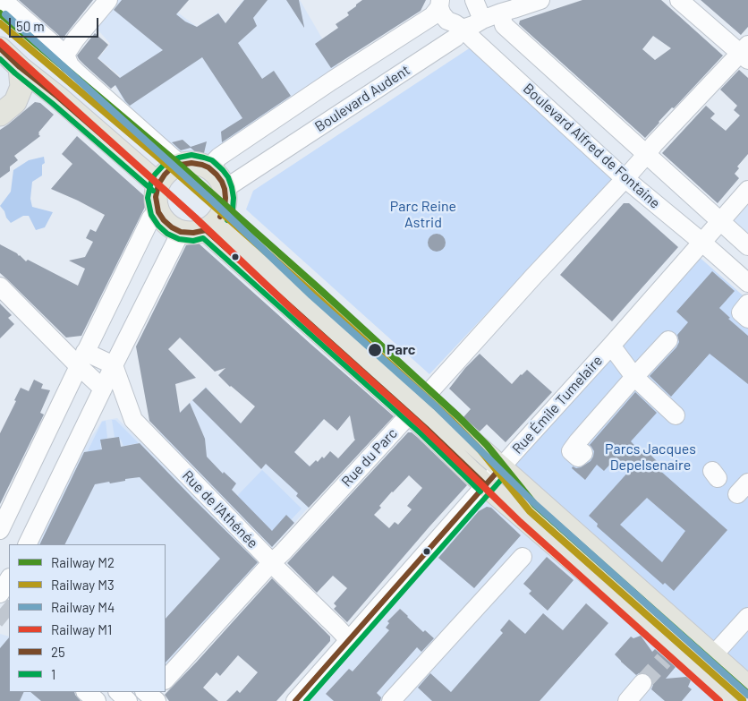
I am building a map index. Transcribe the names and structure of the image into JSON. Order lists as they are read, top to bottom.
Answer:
{
  "streets": {
    "street": [
      "Boulevard Audent",
      "Boulevard Alfred de Fontaine",
      "Rue Émile Tumelaire",
      "Rue du Parc",
      "Rue de l'Athénée"
    ]
  },
  "crossings": [
    ["Boulevard Audent", "Boulevard Alfred de Fontaine"],
    ["Boulevard Alfred de Fontaine", "Rue Émile Tumelaire"],
    ["Boulevard Alfred de Fontaine", "Rue du Parc"],
    ["Rue Émile Tumelaire", "Rue de l'Athénée"],
    ["Rue du Parc", "Rue de l'Athénée"]
  ],
  "parks": ["Parc Reine Astrid", "Parcs Jacques Depelsenaire"],
  "places": ["Parc"],
  "lines": [
    "rail line M2",
    "rail line M4",
    "rail line M3",
    "rail line M1",
    "transit line 25",
    "transit line 1"
  ],
  "legend": [
    "Railway M2",
    "Railway M3",
    "Railway M4",
    "Railway M1",
    "25",
    "1"
  ],
  "scale_bar": "50 m"
}
